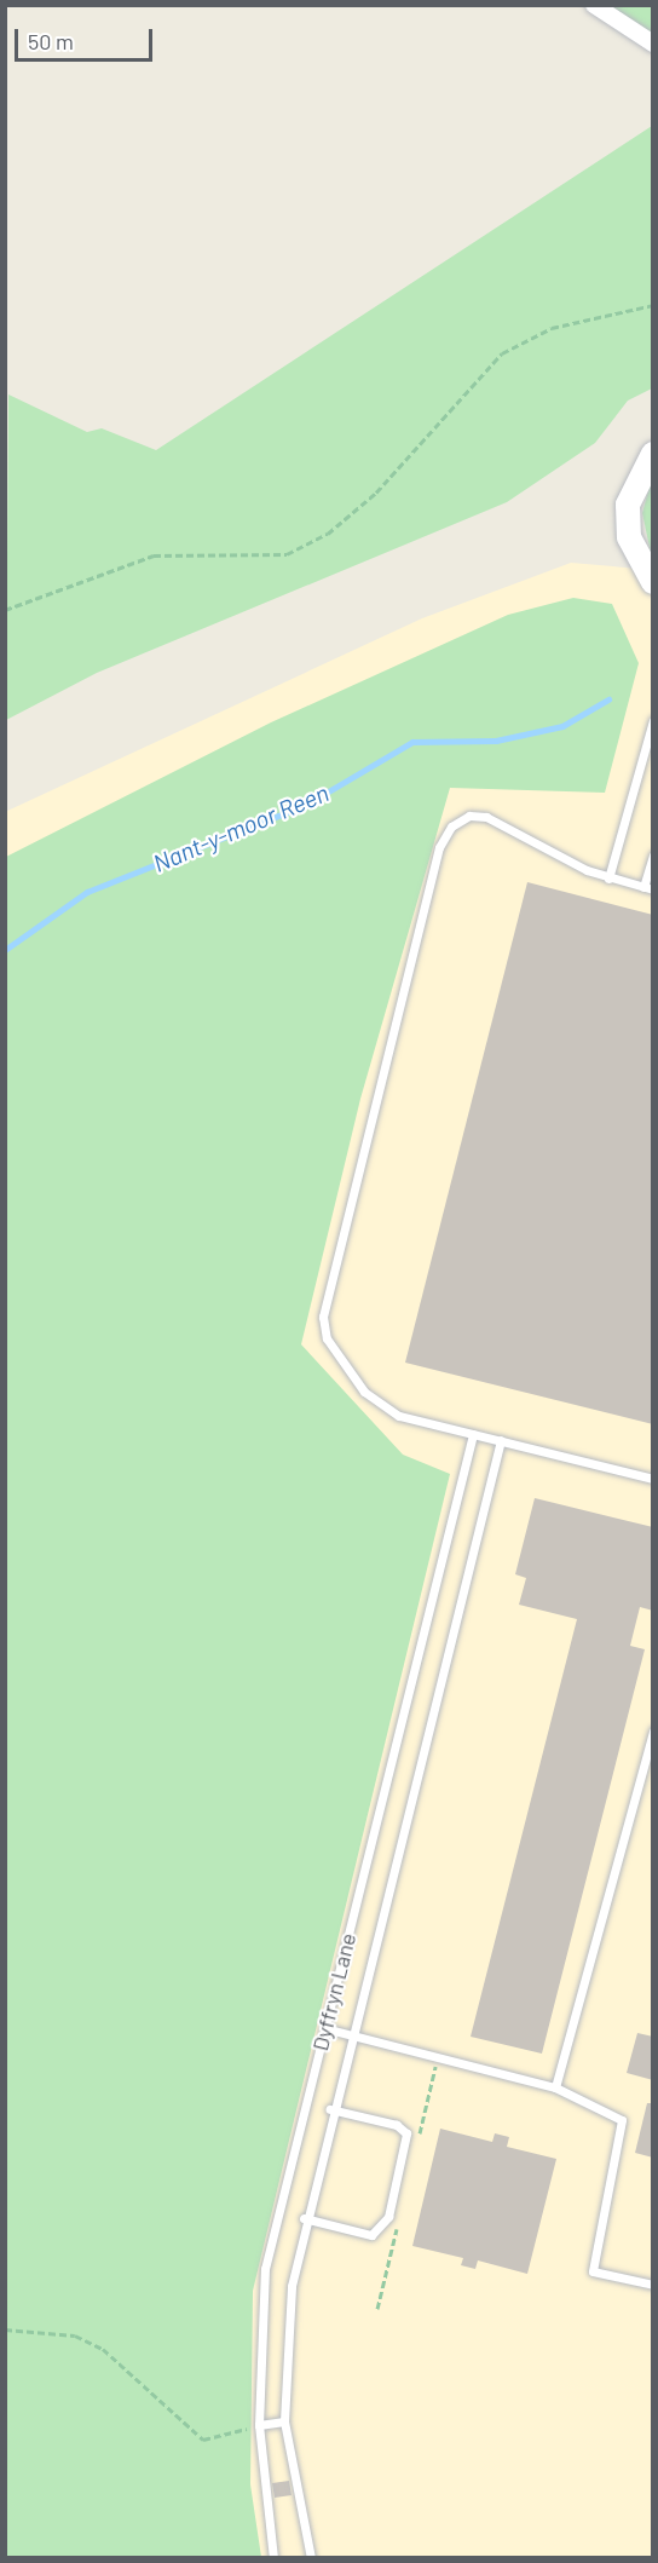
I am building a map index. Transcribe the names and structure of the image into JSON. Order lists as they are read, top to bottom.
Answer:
{
  "streets": {
    "lane": ["Dyffryn Lane"]
  },
  "water": ["Nant-y-moor Reen"],
  "scale_bar": "50 m"
}
